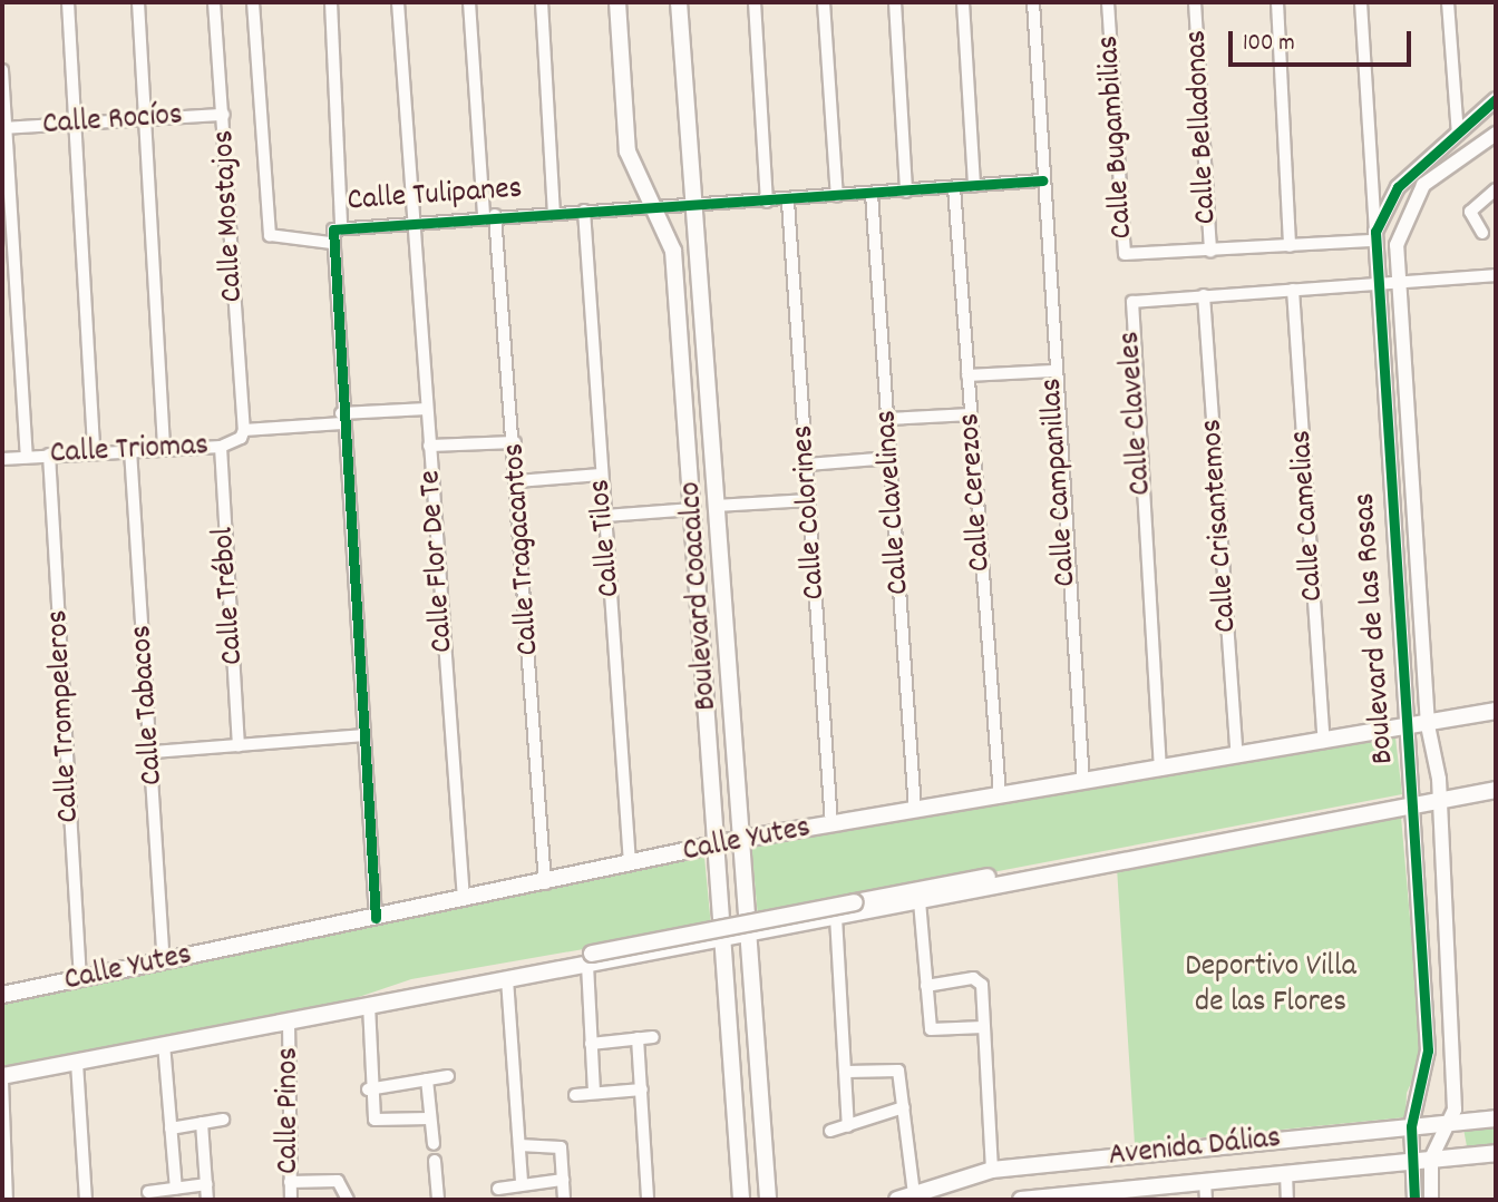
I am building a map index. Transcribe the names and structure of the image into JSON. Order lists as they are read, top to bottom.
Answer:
{
  "streets": {
    "main road": ["Boulevard Coacalco", "Calle Yutes", "Avenida Dálias"],
    "street": [
      "Calle Rocíos",
      "Calle Belladonas",
      "Calle Bugambilias",
      "Calle Tulipanes",
      "Calle Mostajos",
      "Calle Claveles",
      "Calle Triomas",
      "Calle Campanillas",
      "Calle Cerezos",
      "Calle Clavelinas",
      "Calle Colorines",
      "Calle Camelias",
      "Calle Crisantemos",
      "Calle Tilos",
      "Calle Tragacantos",
      "Calle Flor De Te",
      "Calle Trébol",
      "Boulevard de las Rosas",
      "Calle Tabacos",
      "Calle Trompeleros",
      "Calle Pinos"
    ]
  },
  "crossings": [
    ["Calle Rocíos", "Calle Mostajos"],
    ["Calle Belladonas", "Calle Bugambilias"],
    ["Calle Bugambilias", "Boulevard de las Rosas"],
    ["Calle Tulipanes", "Calle Triomas"],
    ["Calle Tulipanes", "Calle Campanillas"],
    ["Calle Tulipanes", "Calle Cerezos"],
    ["Calle Tulipanes", "Calle Clavelinas"],
    ["Calle Tulipanes", "Calle Colorines"],
    ["Calle Tulipanes", "Calle Tilos"],
    ["Calle Tulipanes", "Calle Tragacantos"],
    ["Calle Tulipanes", "Calle Flor De Te"],
    ["Calle Tulipanes", "Boulevard Coacalco"],
    ["Calle Tulipanes", "Calle Yutes"],
    ["Calle Mostajos", "Calle Triomas"],
    ["Calle Claveles", "Calle Camelias"],
    ["Calle Claveles", "Calle Crisantemos"],
    ["Calle Claveles", "Boulevard de las Rosas"],
    ["Calle Claveles", "Calle Yutes"],
    ["Calle Triomas", "Calle Flor De Te"],
    ["Calle Triomas", "Calle Trébol"],
    ["Calle Triomas", "Calle Tabacos"],
    ["Calle Triomas", "Calle Trompeleros"],
    ["Calle Campanillas", "Calle Yutes"],
    ["Calle Cerezos", "Calle Yutes"],
    ["Calle Clavelinas", "Calle Yutes"],
    ["Calle Colorines", "Calle Yutes"],
    ["Calle Camelias", "Calle Yutes"],
    ["Calle Crisantemos", "Calle Yutes"],
    ["Calle Tilos", "Calle Yutes"],
    ["Calle Tragacantos", "Calle Yutes"],
    ["Calle Flor De Te", "Calle Yutes"],
    ["Boulevard Coacalco", "Calle Yutes"],
    ["Boulevard de las Rosas", "Calle Yutes"],
    ["Boulevard de las Rosas", "Avenida Dálias"],
    ["Calle Tabacos", "Calle Yutes"],
    ["Calle Trompeleros", "Calle Yutes"]
  ],
  "parks": ["Deportivo Villa de las Flores"],
  "scale_bar": "100 m"
}
